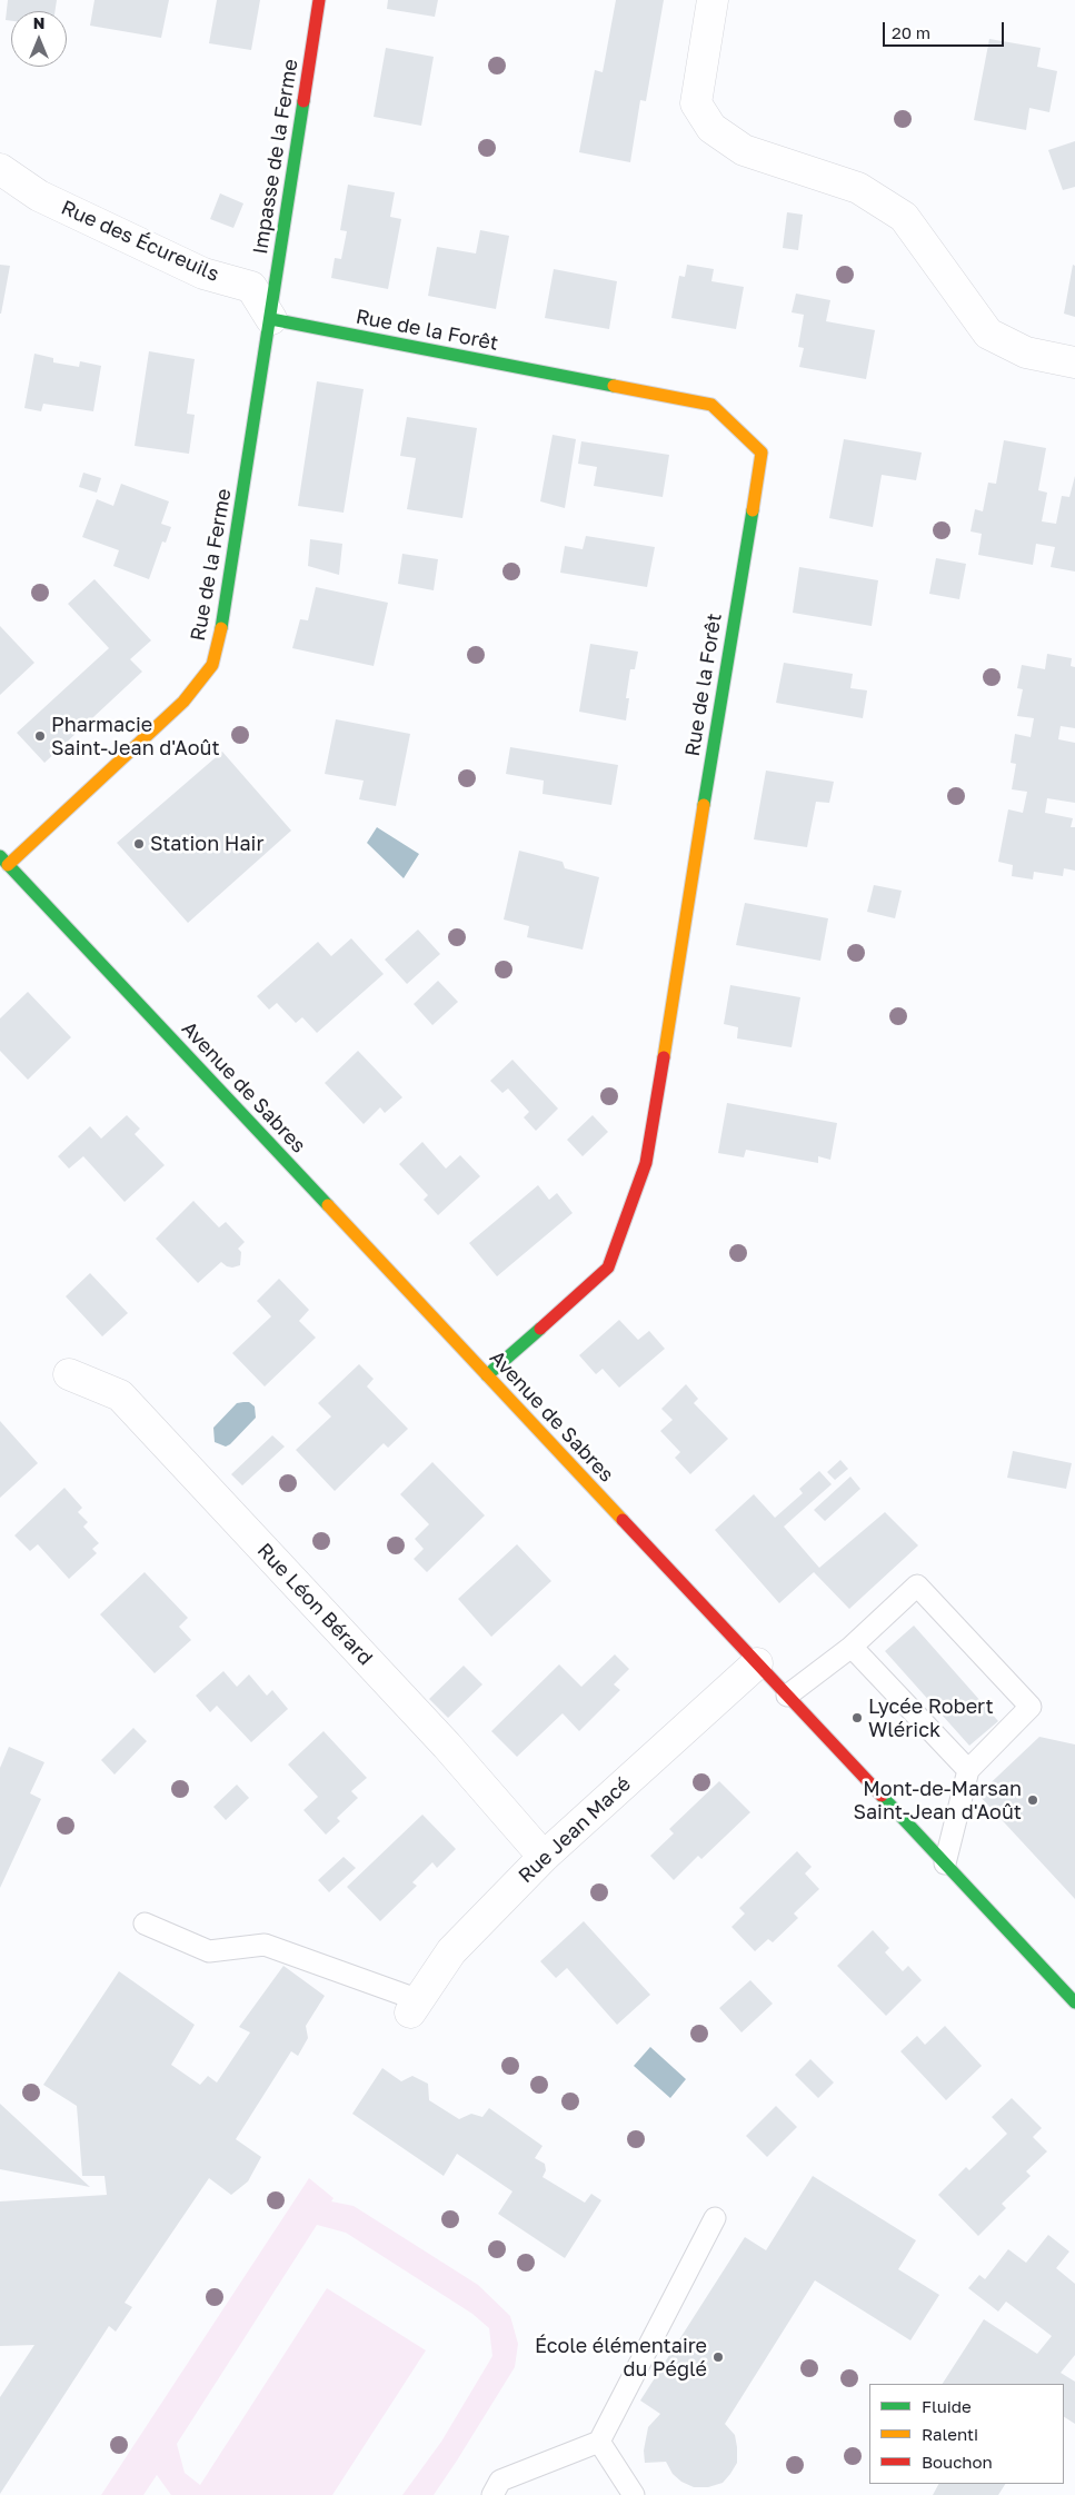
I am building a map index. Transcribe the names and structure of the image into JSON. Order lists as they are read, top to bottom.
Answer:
{
  "streets": {
    "street": [
      "Impasse de la Ferme",
      "Rue des Écureuils",
      "Rue de la Forêt",
      "Rue de la Ferme",
      "Avenue de Sabres",
      "Rue Léon Bérard",
      "Rue Jean Macé"
    ]
  },
  "crossings": [
    ["Impasse de la Ferme", "Rue des Écureuils"],
    ["Impasse de la Ferme", "Rue de la Forêt"],
    ["Impasse de la Ferme", "Rue de la Ferme"],
    ["Rue des Écureuils", "Rue de la Forêt"],
    ["Rue des Écureuils", "Rue de la Ferme"],
    ["Rue de la Forêt", "Rue de la Ferme"],
    ["Rue de la Forêt", "Avenue de Sabres"],
    ["Rue de la Ferme", "Avenue de Sabres"],
    ["Avenue de Sabres", "Rue Jean Macé"],
    ["Rue Léon Bérard", "Rue Jean Macé"]
  ],
  "places": [
    "Pharmacie Saint-Jean d'Août",
    "Station Hair",
    "Lycée Robert Wlérick",
    "Mont-de-Marsan Saint-Jean d'Août",
    "École élémentaire du Péglé"
  ],
  "legend": ["Fluide", "Ralenti", "Bouchon"],
  "scale_bar": "20 m",
  "north": "top"
}
